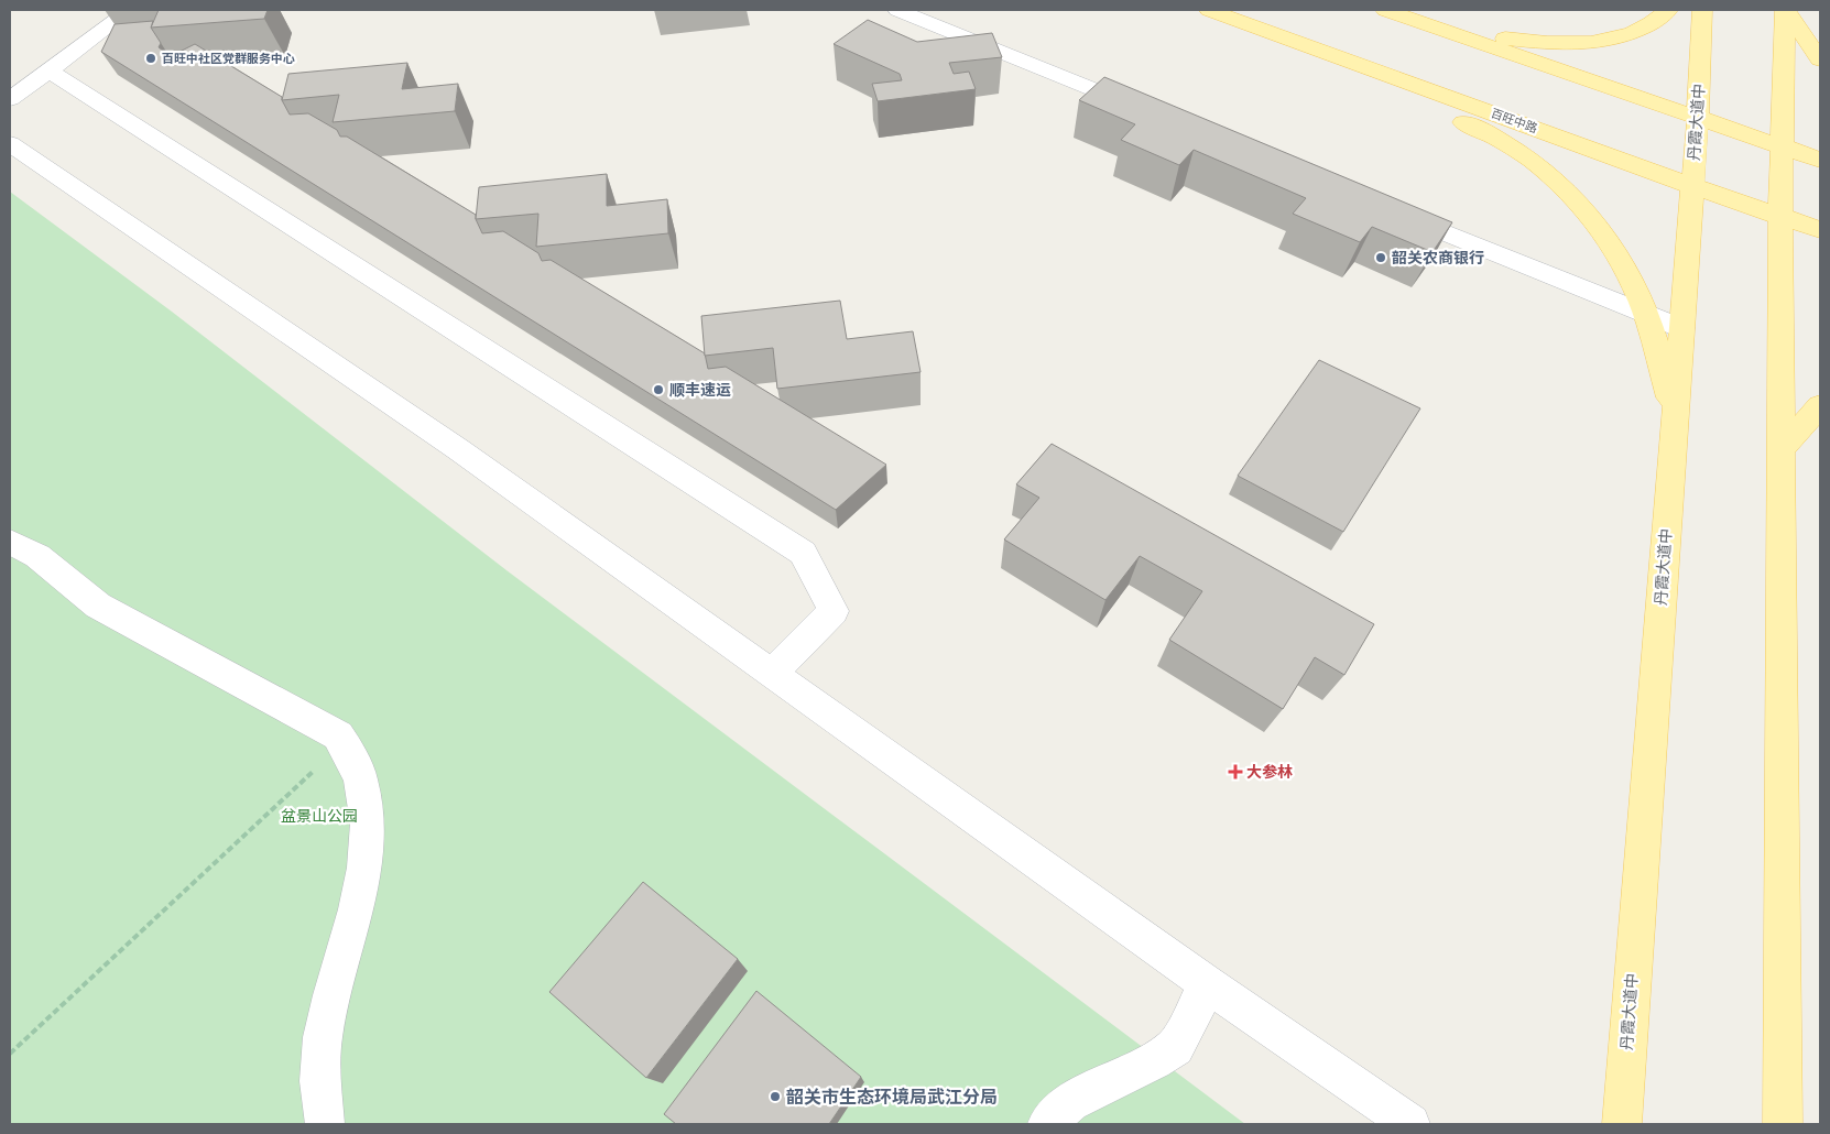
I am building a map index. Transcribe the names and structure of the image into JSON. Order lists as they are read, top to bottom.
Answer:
{
  "streets": {
    "main road": ["百旺中路", "丹霞大道中"]
  },
  "crossings": [
    ["百旺中路", "丹霞大道中"]
  ],
  "parks": ["盆景山公园"],
  "places": {
    "other": [
      "百旺中社区党群服务中心",
      "韶关农商银行",
      "顺丰速运",
      "韶关市生态环境局武江分局"
    ],
    "health": ["大参林"]
  }
}
